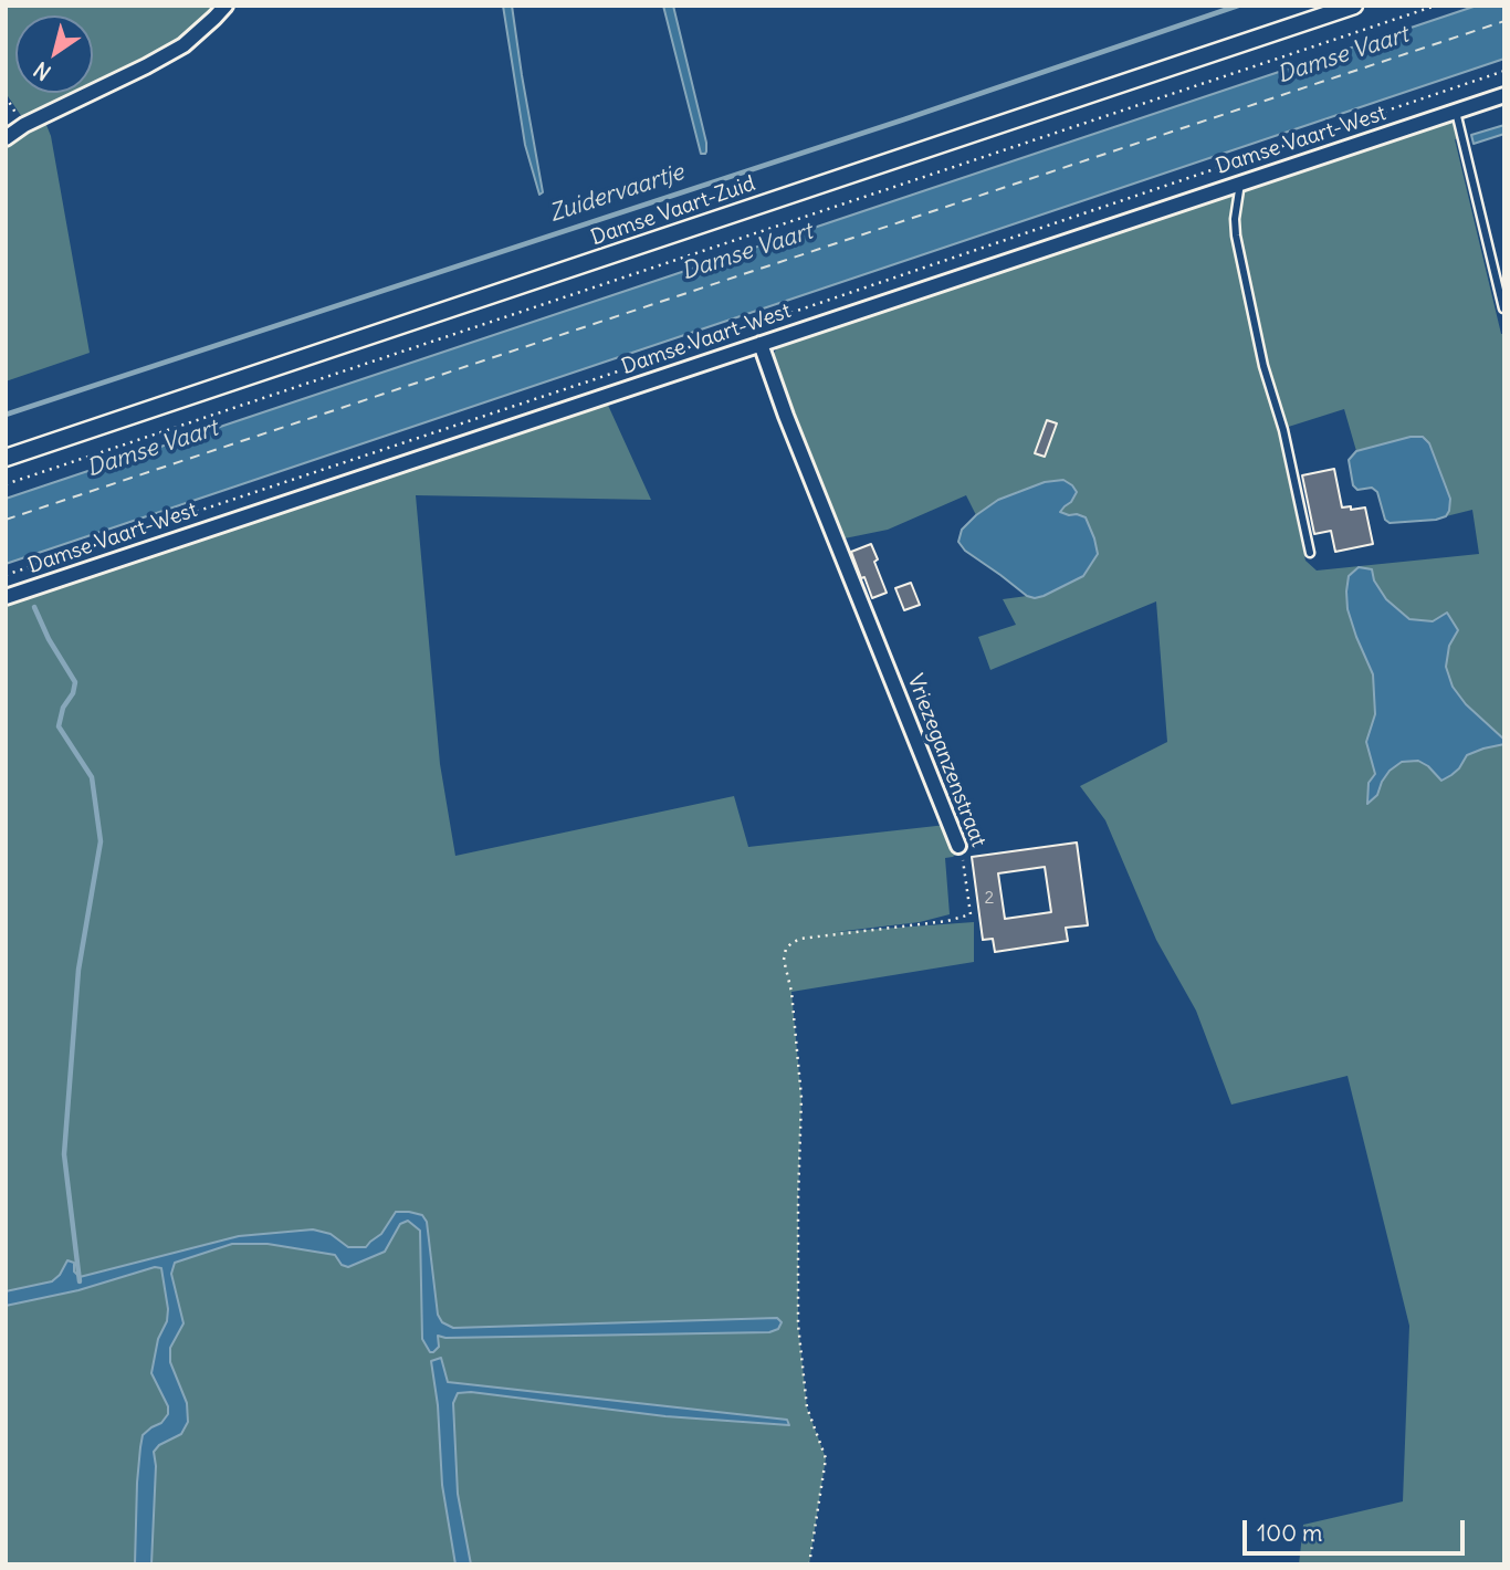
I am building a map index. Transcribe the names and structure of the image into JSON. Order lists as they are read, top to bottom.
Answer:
{
  "streets": {
    "street": ["Damse Vaart-West", "Damse Vaart-Zuid", "Vriezeganzenstraat"]
  },
  "crossings": [
    ["Damse Vaart-West", "Vriezeganzenstraat"]
  ],
  "water": ["Damse Vaart", "Zuidervaartje"],
  "house_numbers": ["2"],
  "scale_bar": "100 m",
  "north": "bottom left"
}
